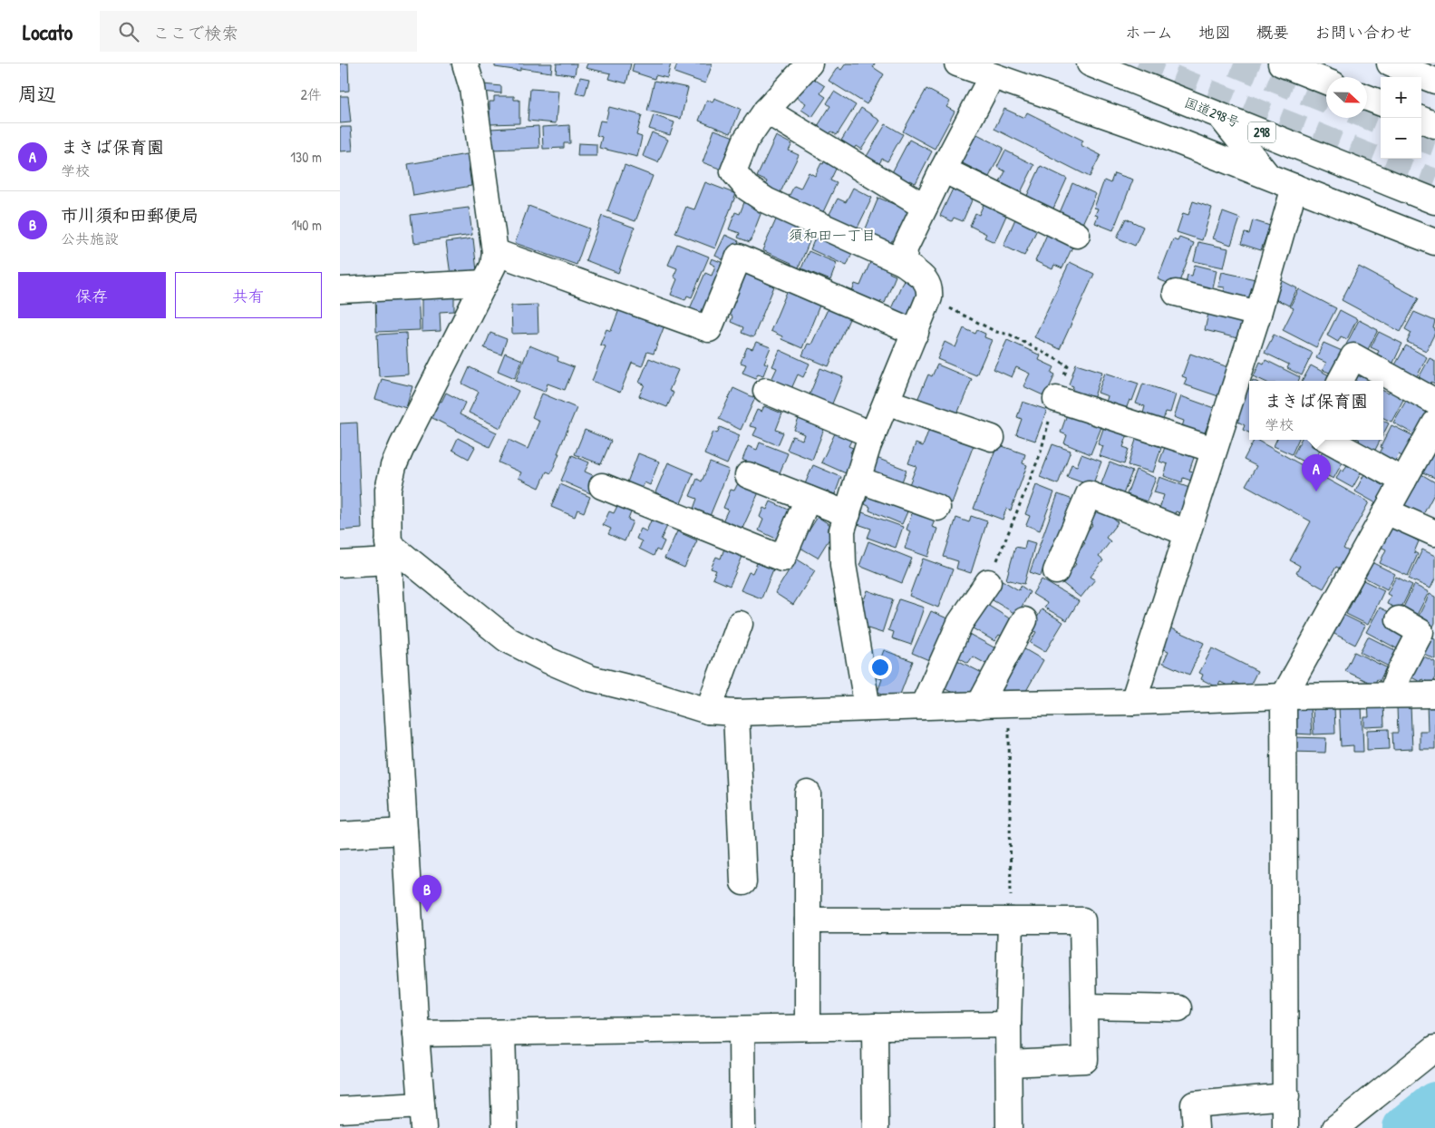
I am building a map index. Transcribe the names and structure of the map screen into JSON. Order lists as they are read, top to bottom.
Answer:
{
  "streets": {
    "main road": ["国道298号", "298"]
  },
  "districts": ["須和田一丁目"],
  "north": "right",
  "page": {
    "header": "Locato",
    "search": "ここで検索",
    "nav": [
      "ホーム",
      "地図",
      "概要",
      "お問い合わせ"
    ],
    "heading": ["周辺", "2件"],
    "map_buttons": ["+", "−"],
    "list": [
      {
        "mark": "A",
        "name": "まきば保育園",
        "note": "学校",
        "value": "130 m"
      },
      {
        "mark": "B",
        "name": "市川須和田郵便局",
        "note": "公共施設",
        "value": "140 m"
      }
    ],
    "buttons": ["保存", "共有"],
    "popup": ["まきば保育園", "学校"],
    "pins": ["A", "B"]
  }
}
